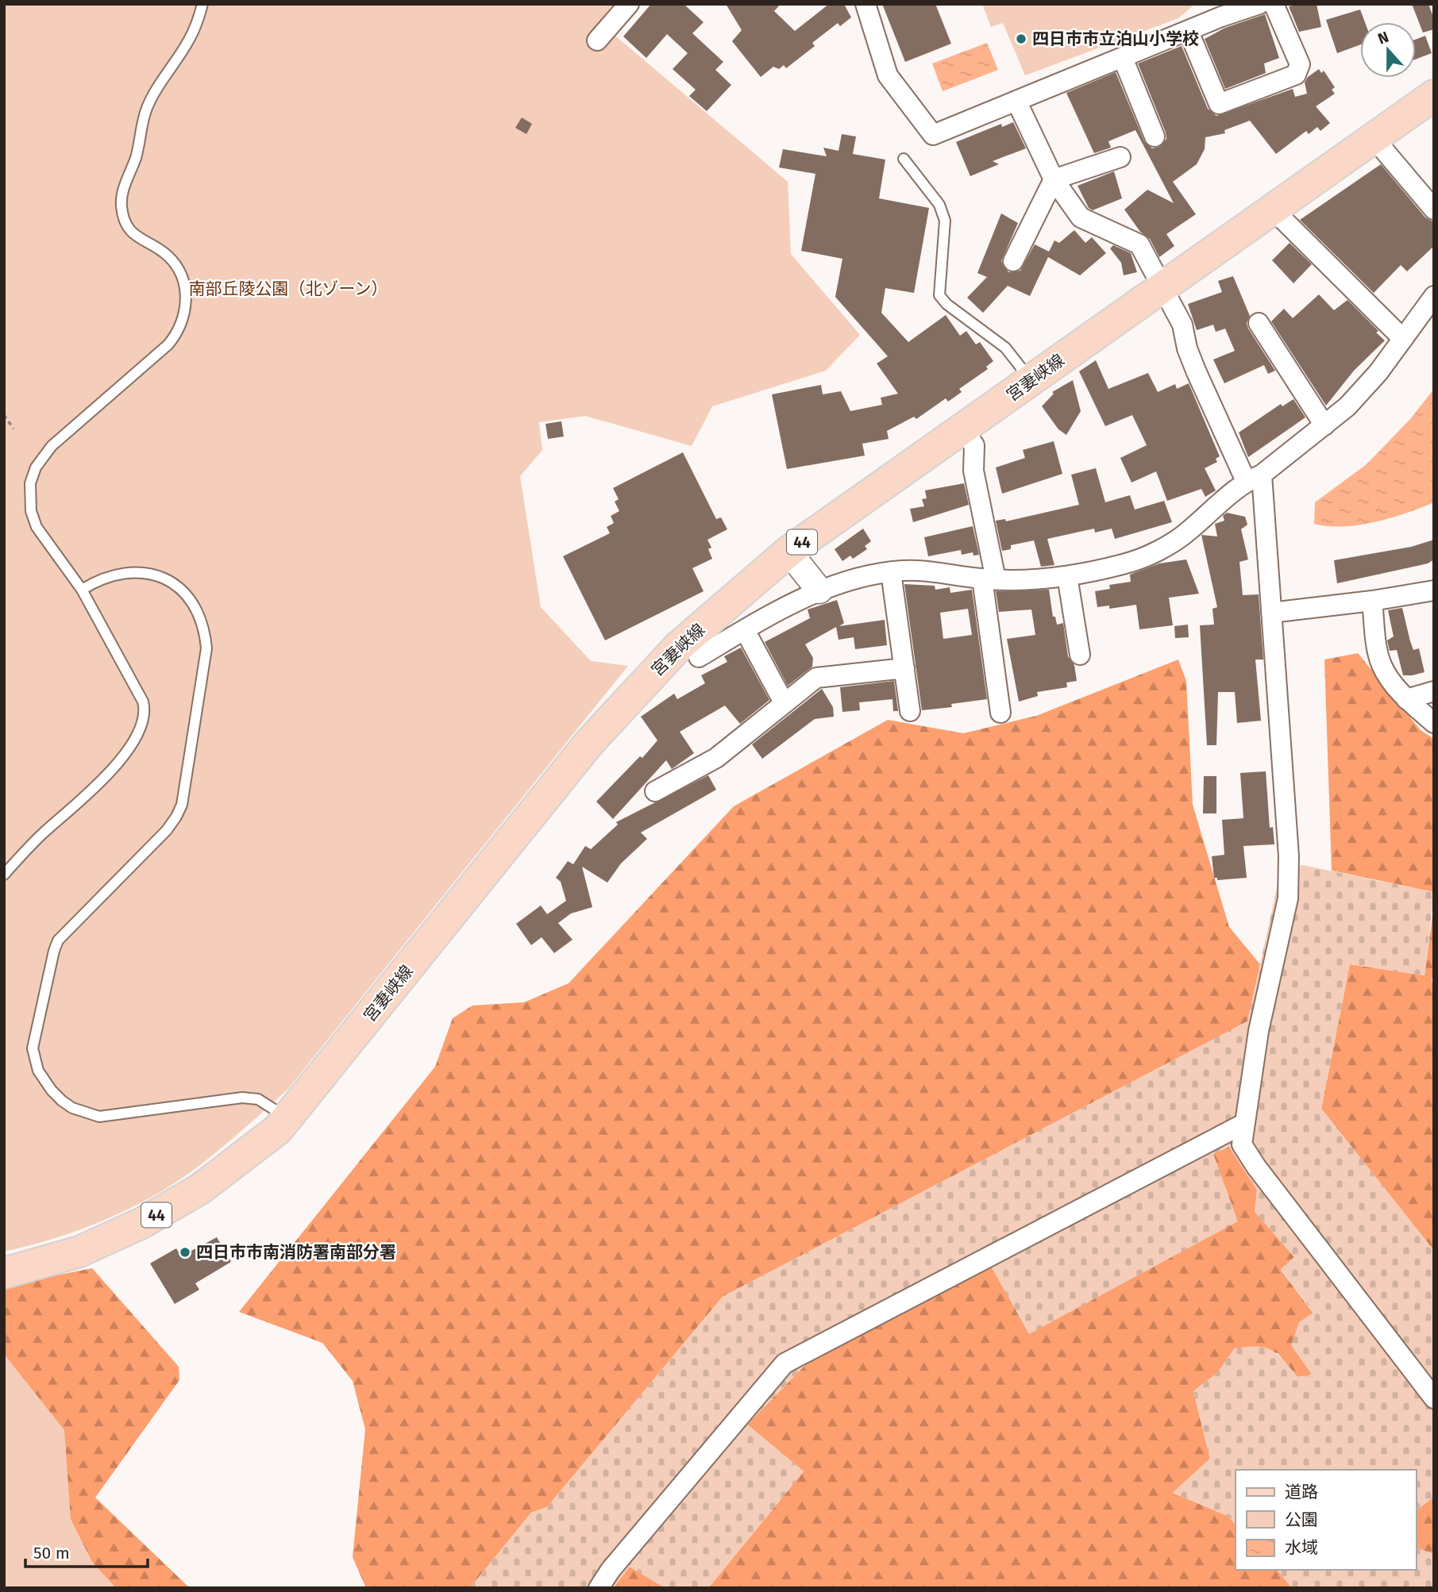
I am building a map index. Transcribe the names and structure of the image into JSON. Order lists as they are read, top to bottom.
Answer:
{
  "streets": {
    "main road": ["宮妻峡線", "44"]
  },
  "parks": ["南部丘陵公園（北ゾーン）"],
  "places": ["四日市市立泊山小学校", "四日市市南消防署南部分署"],
  "legend": ["道路", "公園", "水域"],
  "scale_bar": "50 m",
  "north": "top"
}
